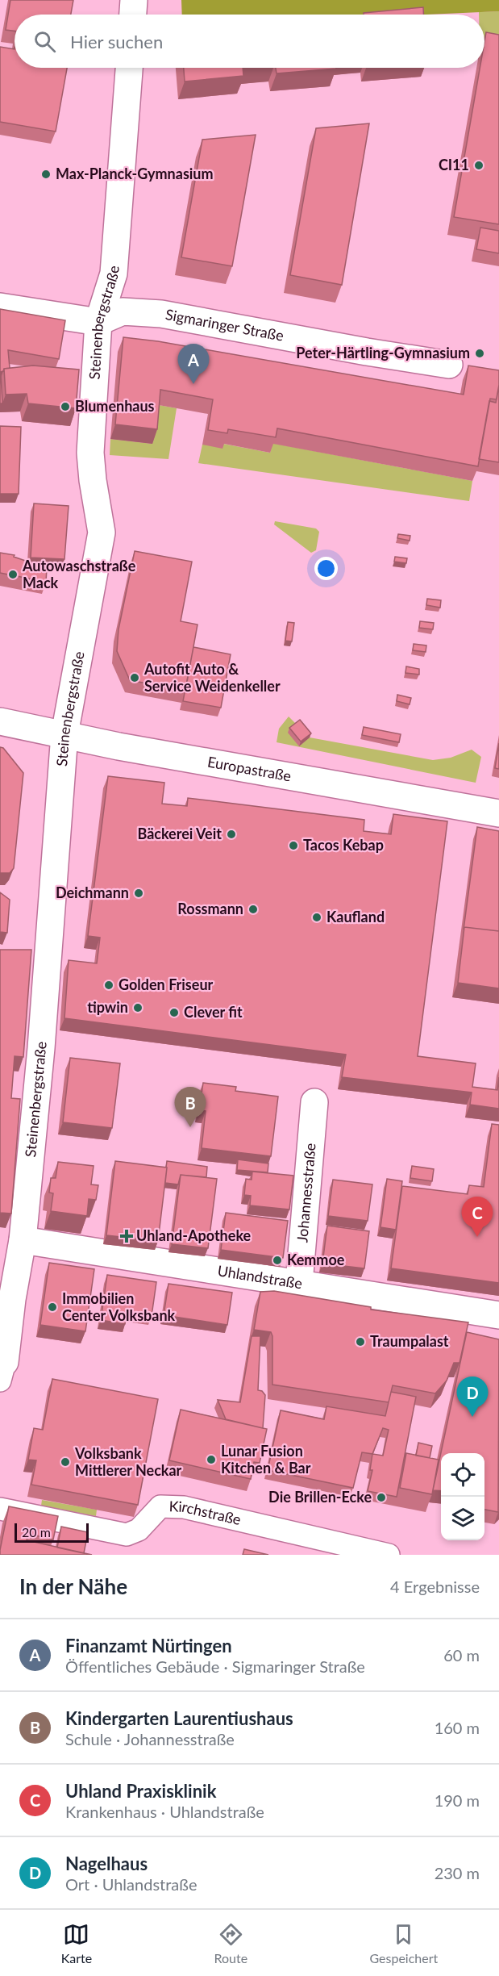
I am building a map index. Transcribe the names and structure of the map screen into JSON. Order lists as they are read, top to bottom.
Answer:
{
  "streets": {
    "street": [
      "Steinenbergstraße",
      "Sigmaringer Straße",
      "Europastraße",
      "Johannesstraße",
      "Uhlandstraße",
      "Kirchstraße"
    ]
  },
  "crossings": [
    ["Steinenbergstraße", "Sigmaringer Straße"],
    ["Steinenbergstraße", "Europastraße"],
    ["Steinenbergstraße", "Uhlandstraße"],
    ["Johannesstraße", "Uhlandstraße"]
  ],
  "places": {
    "other": [
      "CI11",
      "Max-Planck-Gymnasium",
      "Peter-Härtling-Gymnasium",
      "Blumenhaus",
      "Autowaschstraße Mack",
      "Autofit Auto & Service Weidenkeller",
      "Bäckerei Veit",
      "Tacos Kebap",
      "Deichmann",
      "Rossmann",
      "Kaufland",
      "Golden Friseur",
      "tipwin",
      "Clever fit",
      "Kemmoe",
      "Immobilien Center Volksbank",
      "Traumpalast",
      "Lunar Fusion Kitchen & Bar",
      "Volksbank Mittlerer Neckar",
      "Die Brillen-Ecke"
    ],
    "health": ["Uhland-Apotheke"]
  },
  "scale_bar": "20 m",
  "page": {
    "search": "Hier suchen",
    "pins": [
      "A",
      "B",
      "C",
      "D"
    ],
    "scale": "20 m",
    "heading": ["In der Nähe", "4 Ergebnisse"],
    "list": [
      {
        "mark": "A",
        "name": "Finanzamt Nürtingen",
        "note": "Öffentliches Gebäude · Sigmaringer Straße",
        "value": "60 m"
      },
      {
        "mark": "B",
        "name": "Kindergarten Laurentiushaus",
        "note": "Schule · Johannesstraße",
        "value": "160 m"
      },
      {
        "mark": "C",
        "name": "Uhland Praxisklinik",
        "note": "Krankenhaus · Uhlandstraße",
        "value": "190 m"
      },
      {
        "mark": "D",
        "name": "Nagelhaus",
        "note": "Ort · Uhlandstraße",
        "value": "230 m"
      }
    ],
    "nav": ["Karte", "Route", "Gespeichert"]
  }
}
